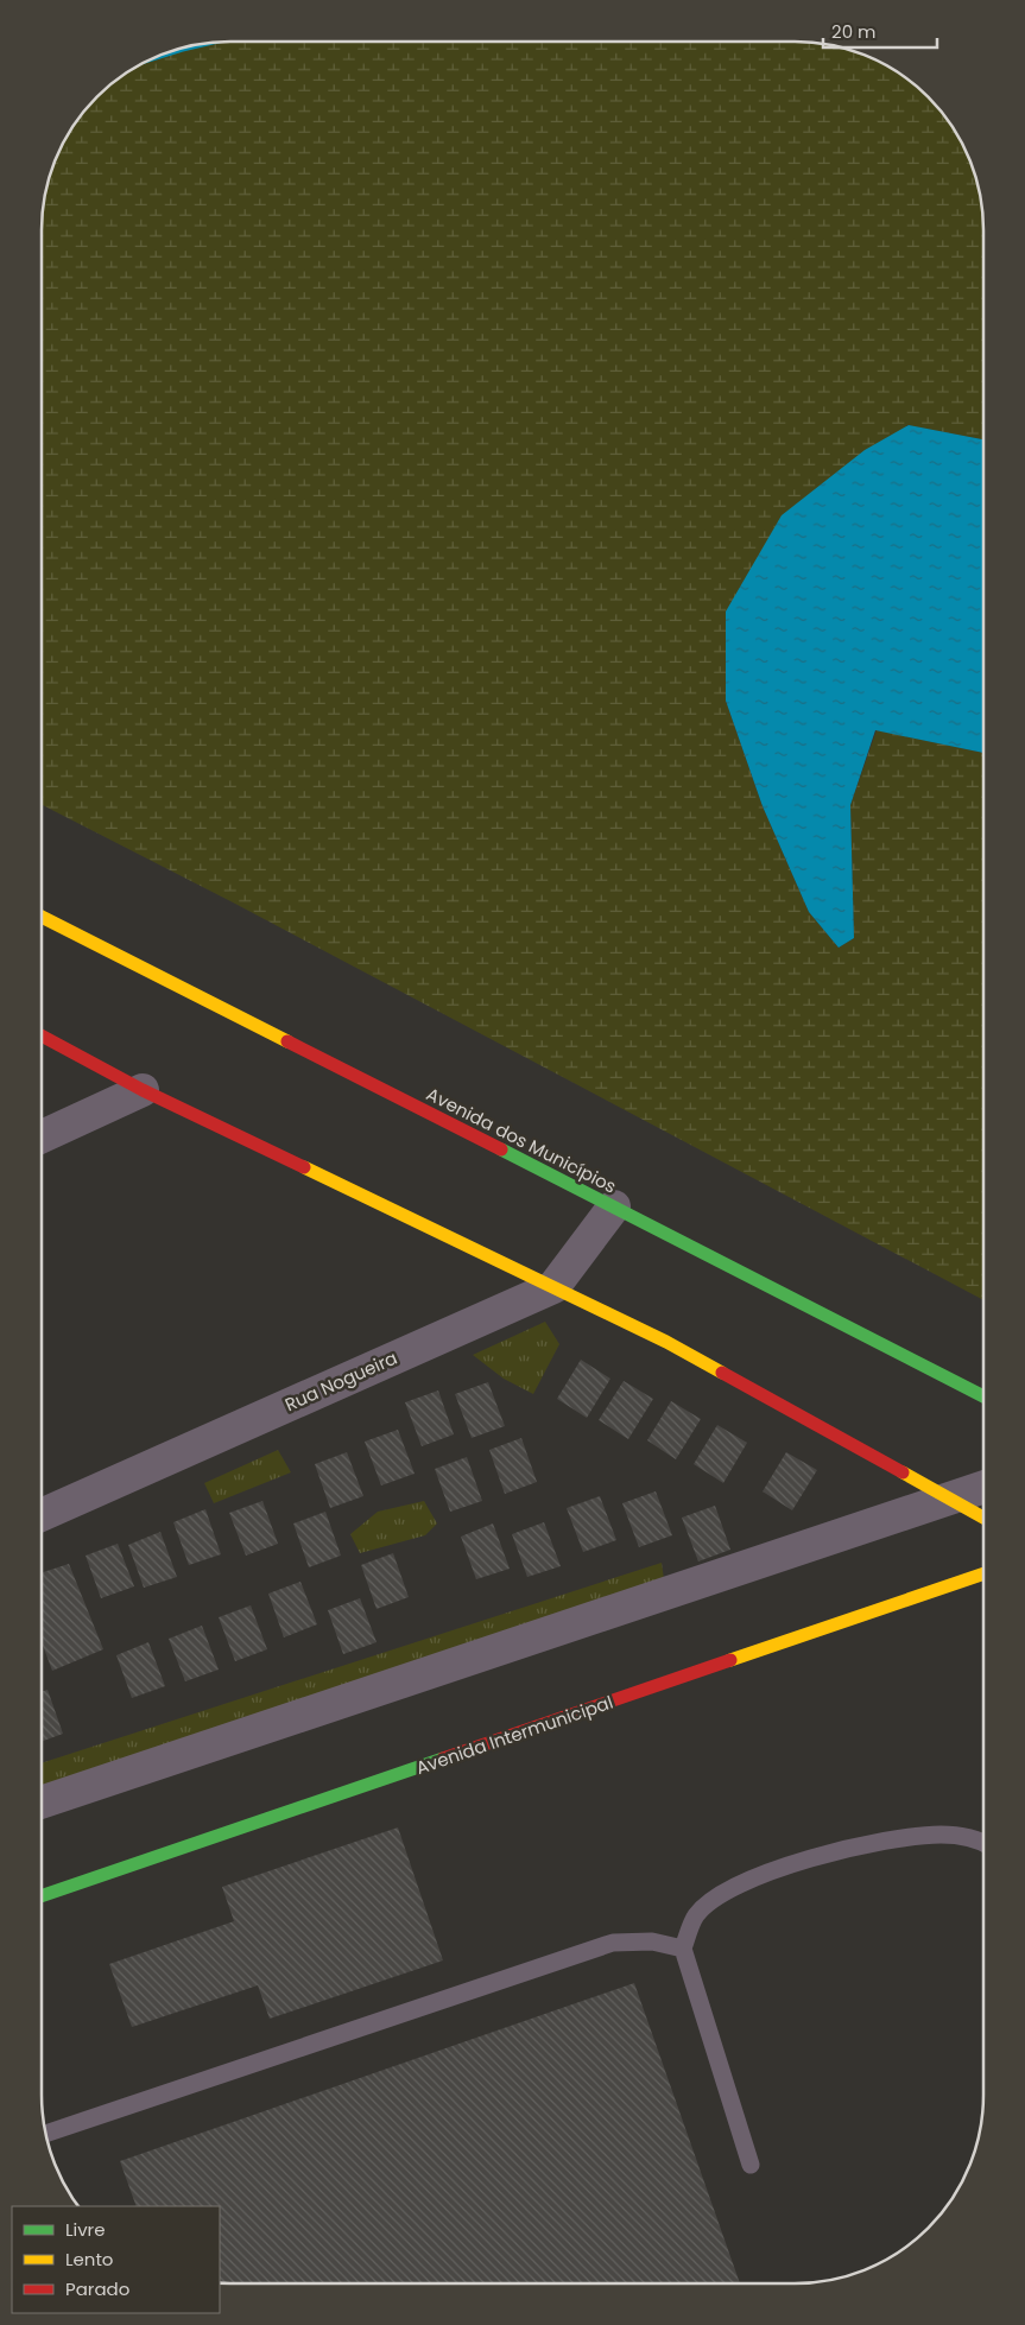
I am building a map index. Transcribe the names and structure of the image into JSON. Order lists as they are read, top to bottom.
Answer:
{
  "streets": {
    "street": ["Avenida dos Municípios", "Rua Nogueira", "Avenida Intermunicipal"]
  },
  "crossings": [
    ["Avenida dos Municípios", "Rua Nogueira"]
  ],
  "legend": ["Livre", "Lento", "Parado"],
  "scale_bar": "20 m"
}
